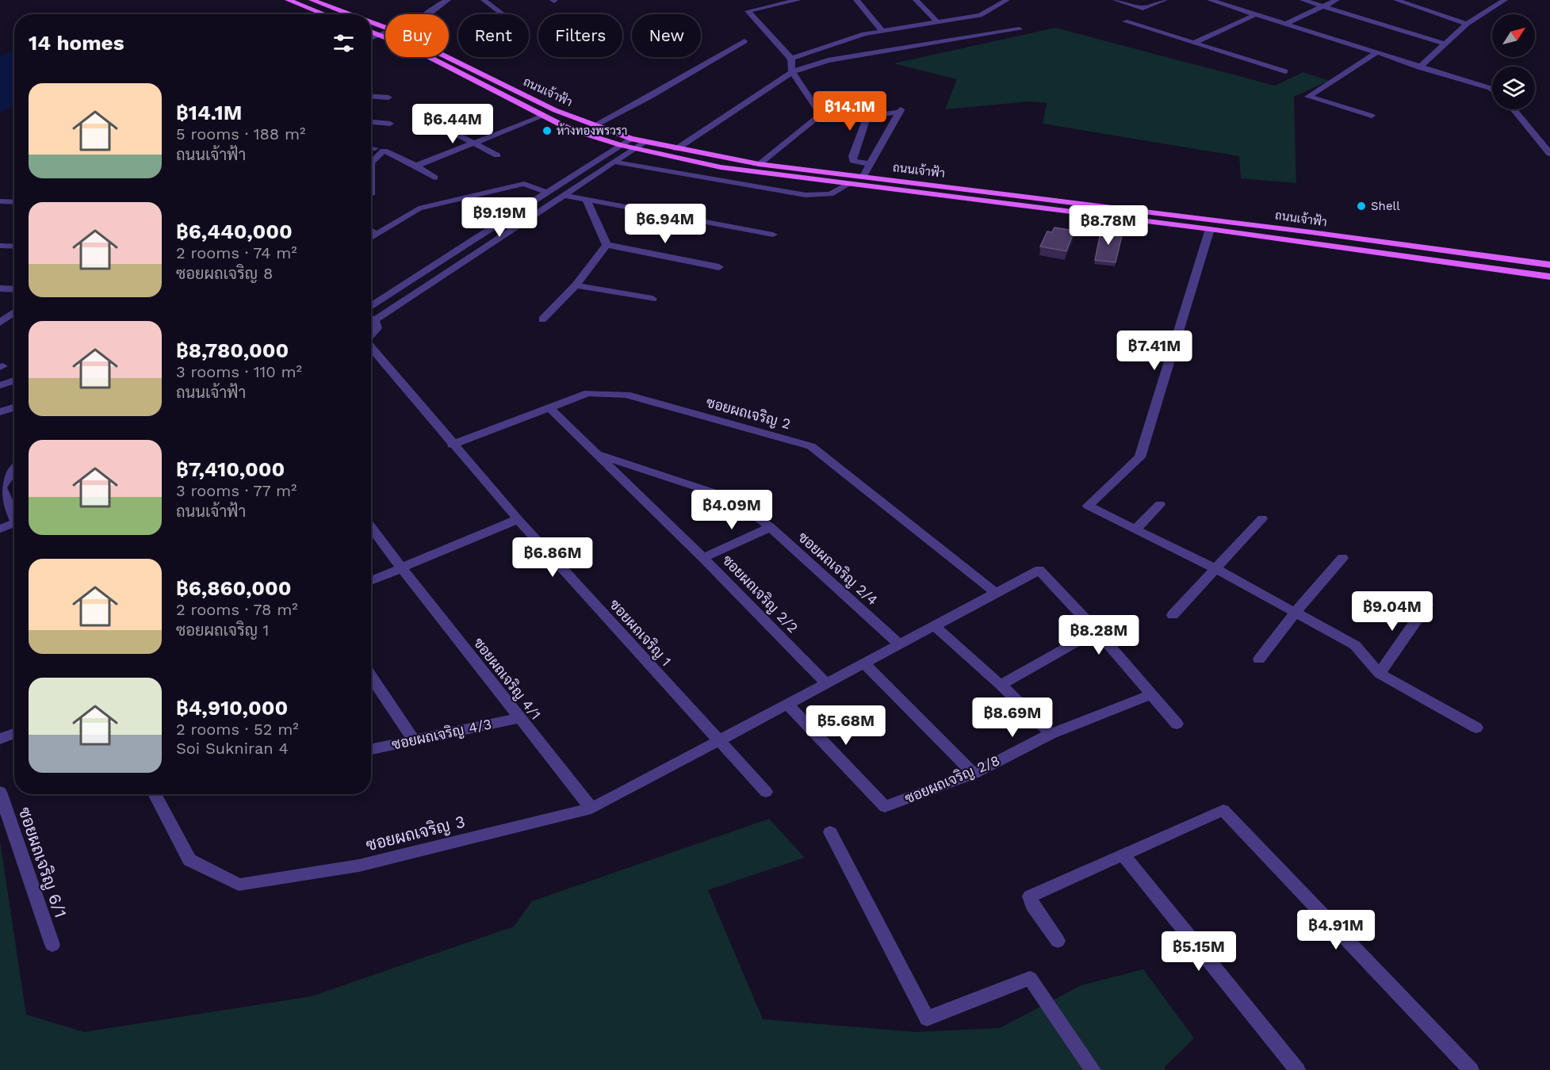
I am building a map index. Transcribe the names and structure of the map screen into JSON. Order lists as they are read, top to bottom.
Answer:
{
  "streets": {
    "main road": ["ถนนเจ้าฟ้า"],
    "street": [
      "ซอยผถเจริญ 2",
      "ซอยผถเจริญ 2/4",
      "ซอยผถเจริญ 2/2",
      "ซอยผถเจริญ 1",
      "ซอยผถเจริญ 4/1",
      "ซอยผถเจริญ 4/3",
      "ซอยผถเจริญ 2/8",
      "ซอยผถเจริญ 3",
      "ซอยผถเจริญ 6/1"
    ]
  },
  "crossings": [
    ["ซอยผถเจริญ 2", "ซอยผถเจริญ 2/2"],
    ["ซอยผถเจริญ 2", "ซอยผถเจริญ 1"],
    ["ซอยผถเจริญ 2/4", "ซอยผถเจริญ 2/2"],
    ["ซอยผถเจริญ 1", "ซอยผถเจริญ 3"],
    ["ซอยผถเจริญ 4/1", "ซอยผถเจริญ 4/3"],
    ["ซอยผถเจริญ 4/1", "ซอยผถเจริญ 3"]
  ],
  "places": ["ห้างทองพรวรา", "Shell"],
  "north": "top right",
  "page": {
    "chip": [
      "Buy",
      "Rent",
      "Filters",
      "New"
    ],
    "heading": "14 homes",
    "list": [
      {
        "name": "฿14.1M",
        "note": "5 rooms · 188 m² · ถนนเจ้าฟ้า"
      },
      {
        "name": "฿6,440,000",
        "note": "2 rooms · 74 m² · ซอยผถเจริญ 8"
      },
      {
        "name": "฿8,780,000",
        "note": "3 rooms · 110 m² · ถนนเจ้าฟ้า"
      },
      {
        "name": "฿7,410,000",
        "note": "3 rooms · 77 m² · ถนนเจ้าฟ้า"
      },
      {
        "name": "฿6,860,000",
        "note": "2 rooms · 78 m² · ซอยผถเจริญ 1"
      },
      {
        "name": "฿4,910,000",
        "note": "2 rooms · 52 m² · Soi Sukniran 4"
      }
    ],
    "price": [
      "฿14.1M",
      "฿6.44M",
      "฿9.19M",
      "฿6.94M",
      "฿8.78M",
      "฿7.41M",
      "฿4.09M",
      "฿6.86M",
      "฿9.04M",
      "฿8.28M",
      "฿8.69M",
      "฿5.68M",
      "฿4.91M",
      "฿5.15M"
    ]
  }
}
